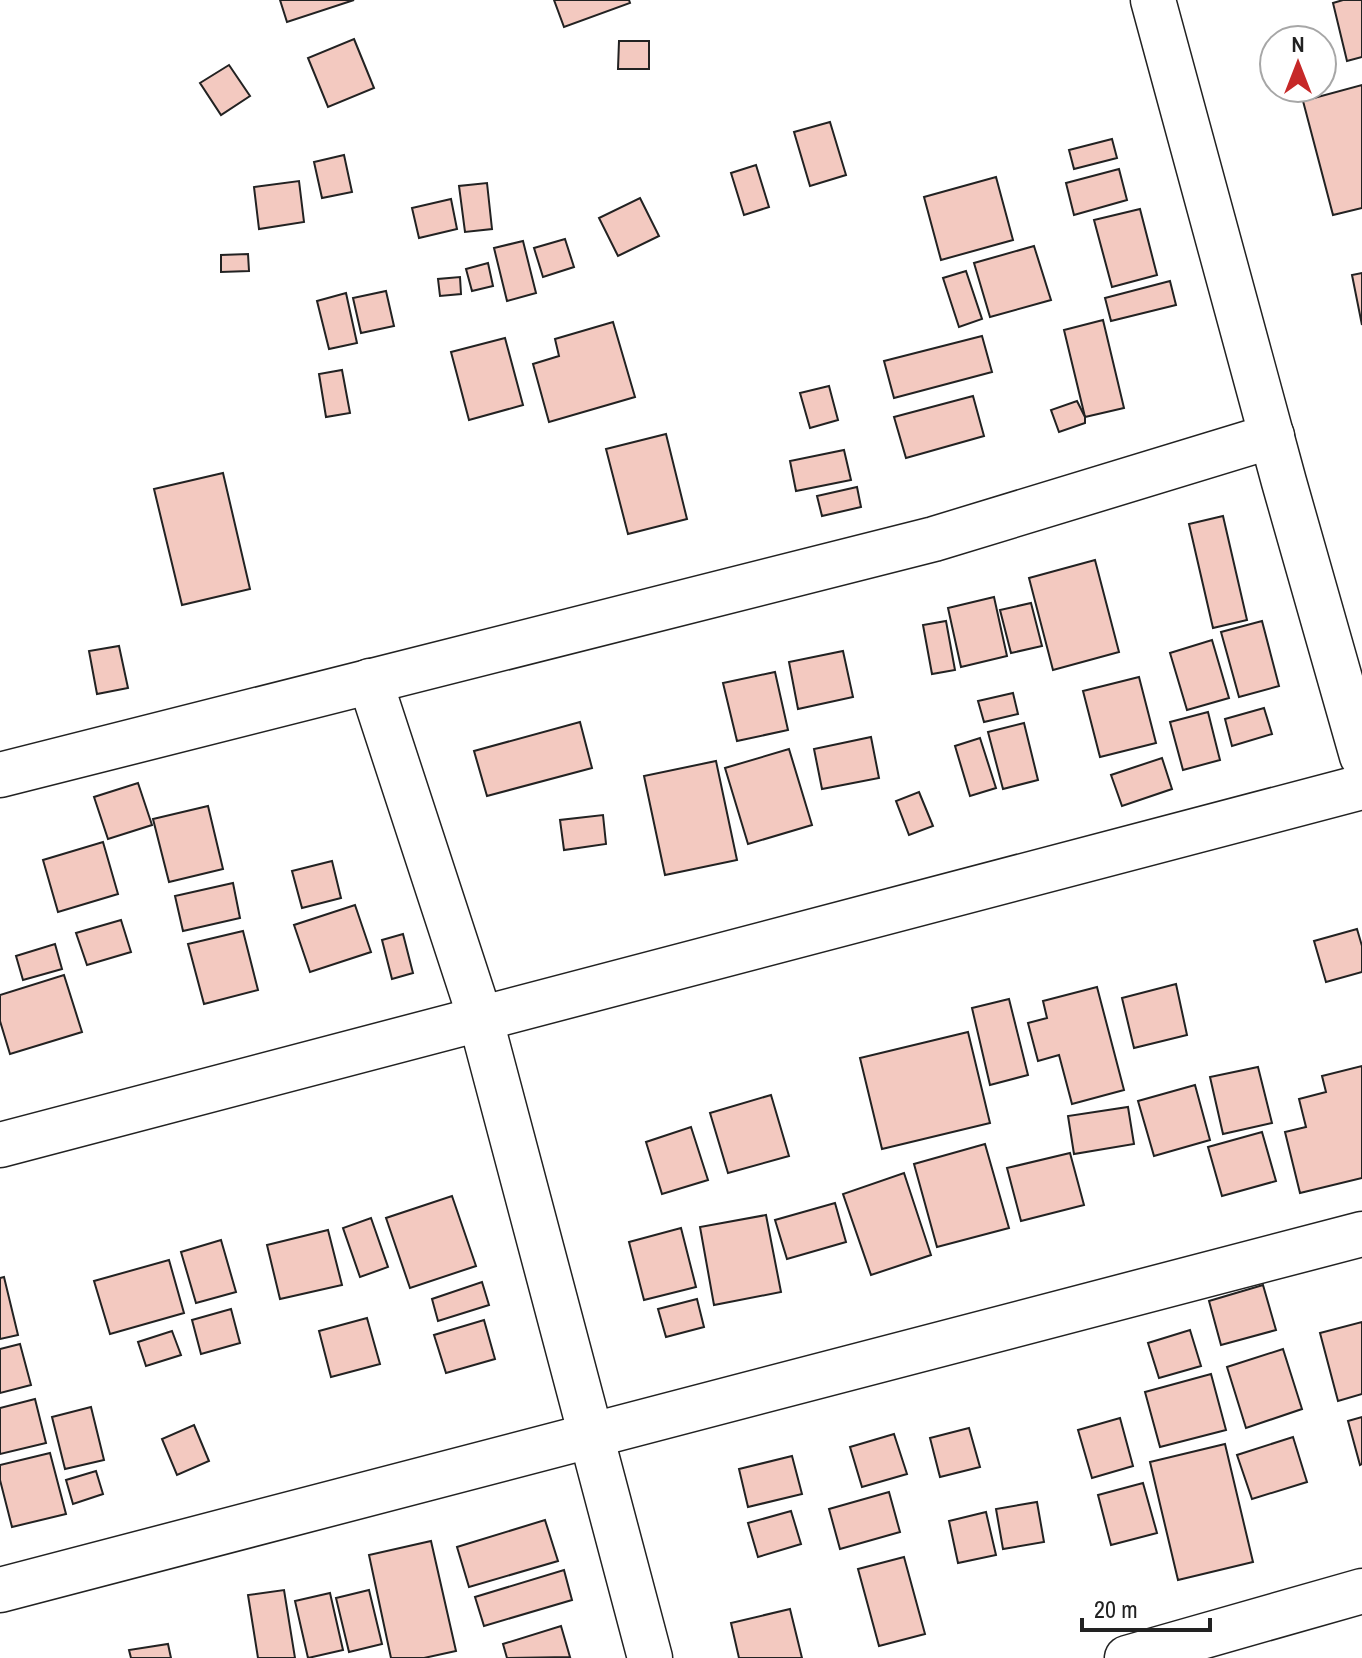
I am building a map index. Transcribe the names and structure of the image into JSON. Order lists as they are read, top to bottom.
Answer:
{
  "scale_bar": "20 m",
  "north": "top"
}
